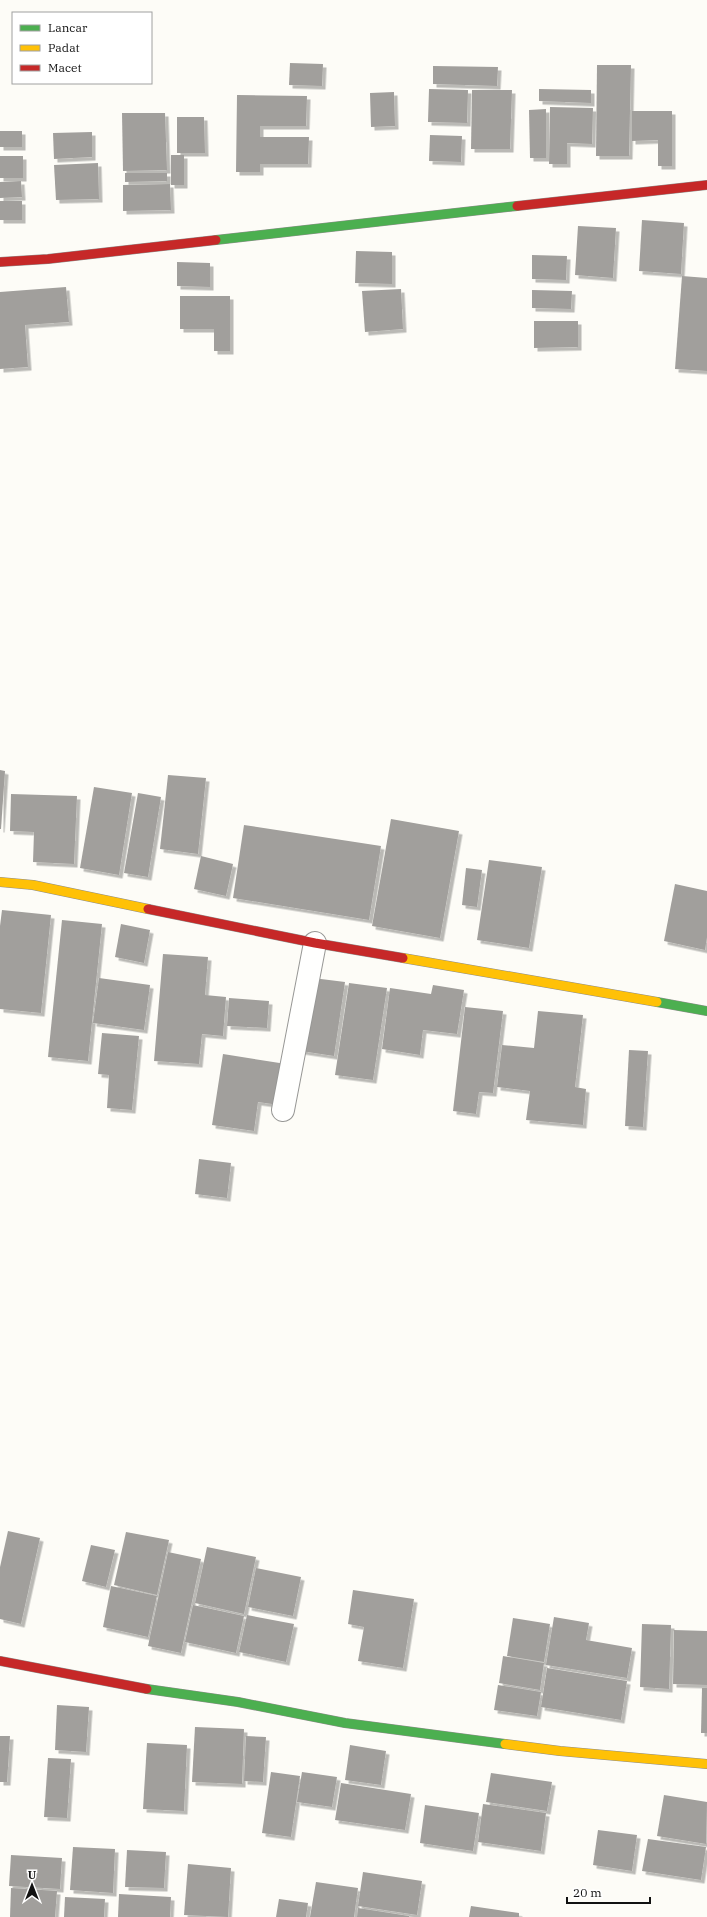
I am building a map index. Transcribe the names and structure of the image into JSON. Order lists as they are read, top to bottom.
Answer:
{
  "legend": ["Lancar", "Padat", "Macet"],
  "scale_bar": "20 m",
  "north": "top"
}
